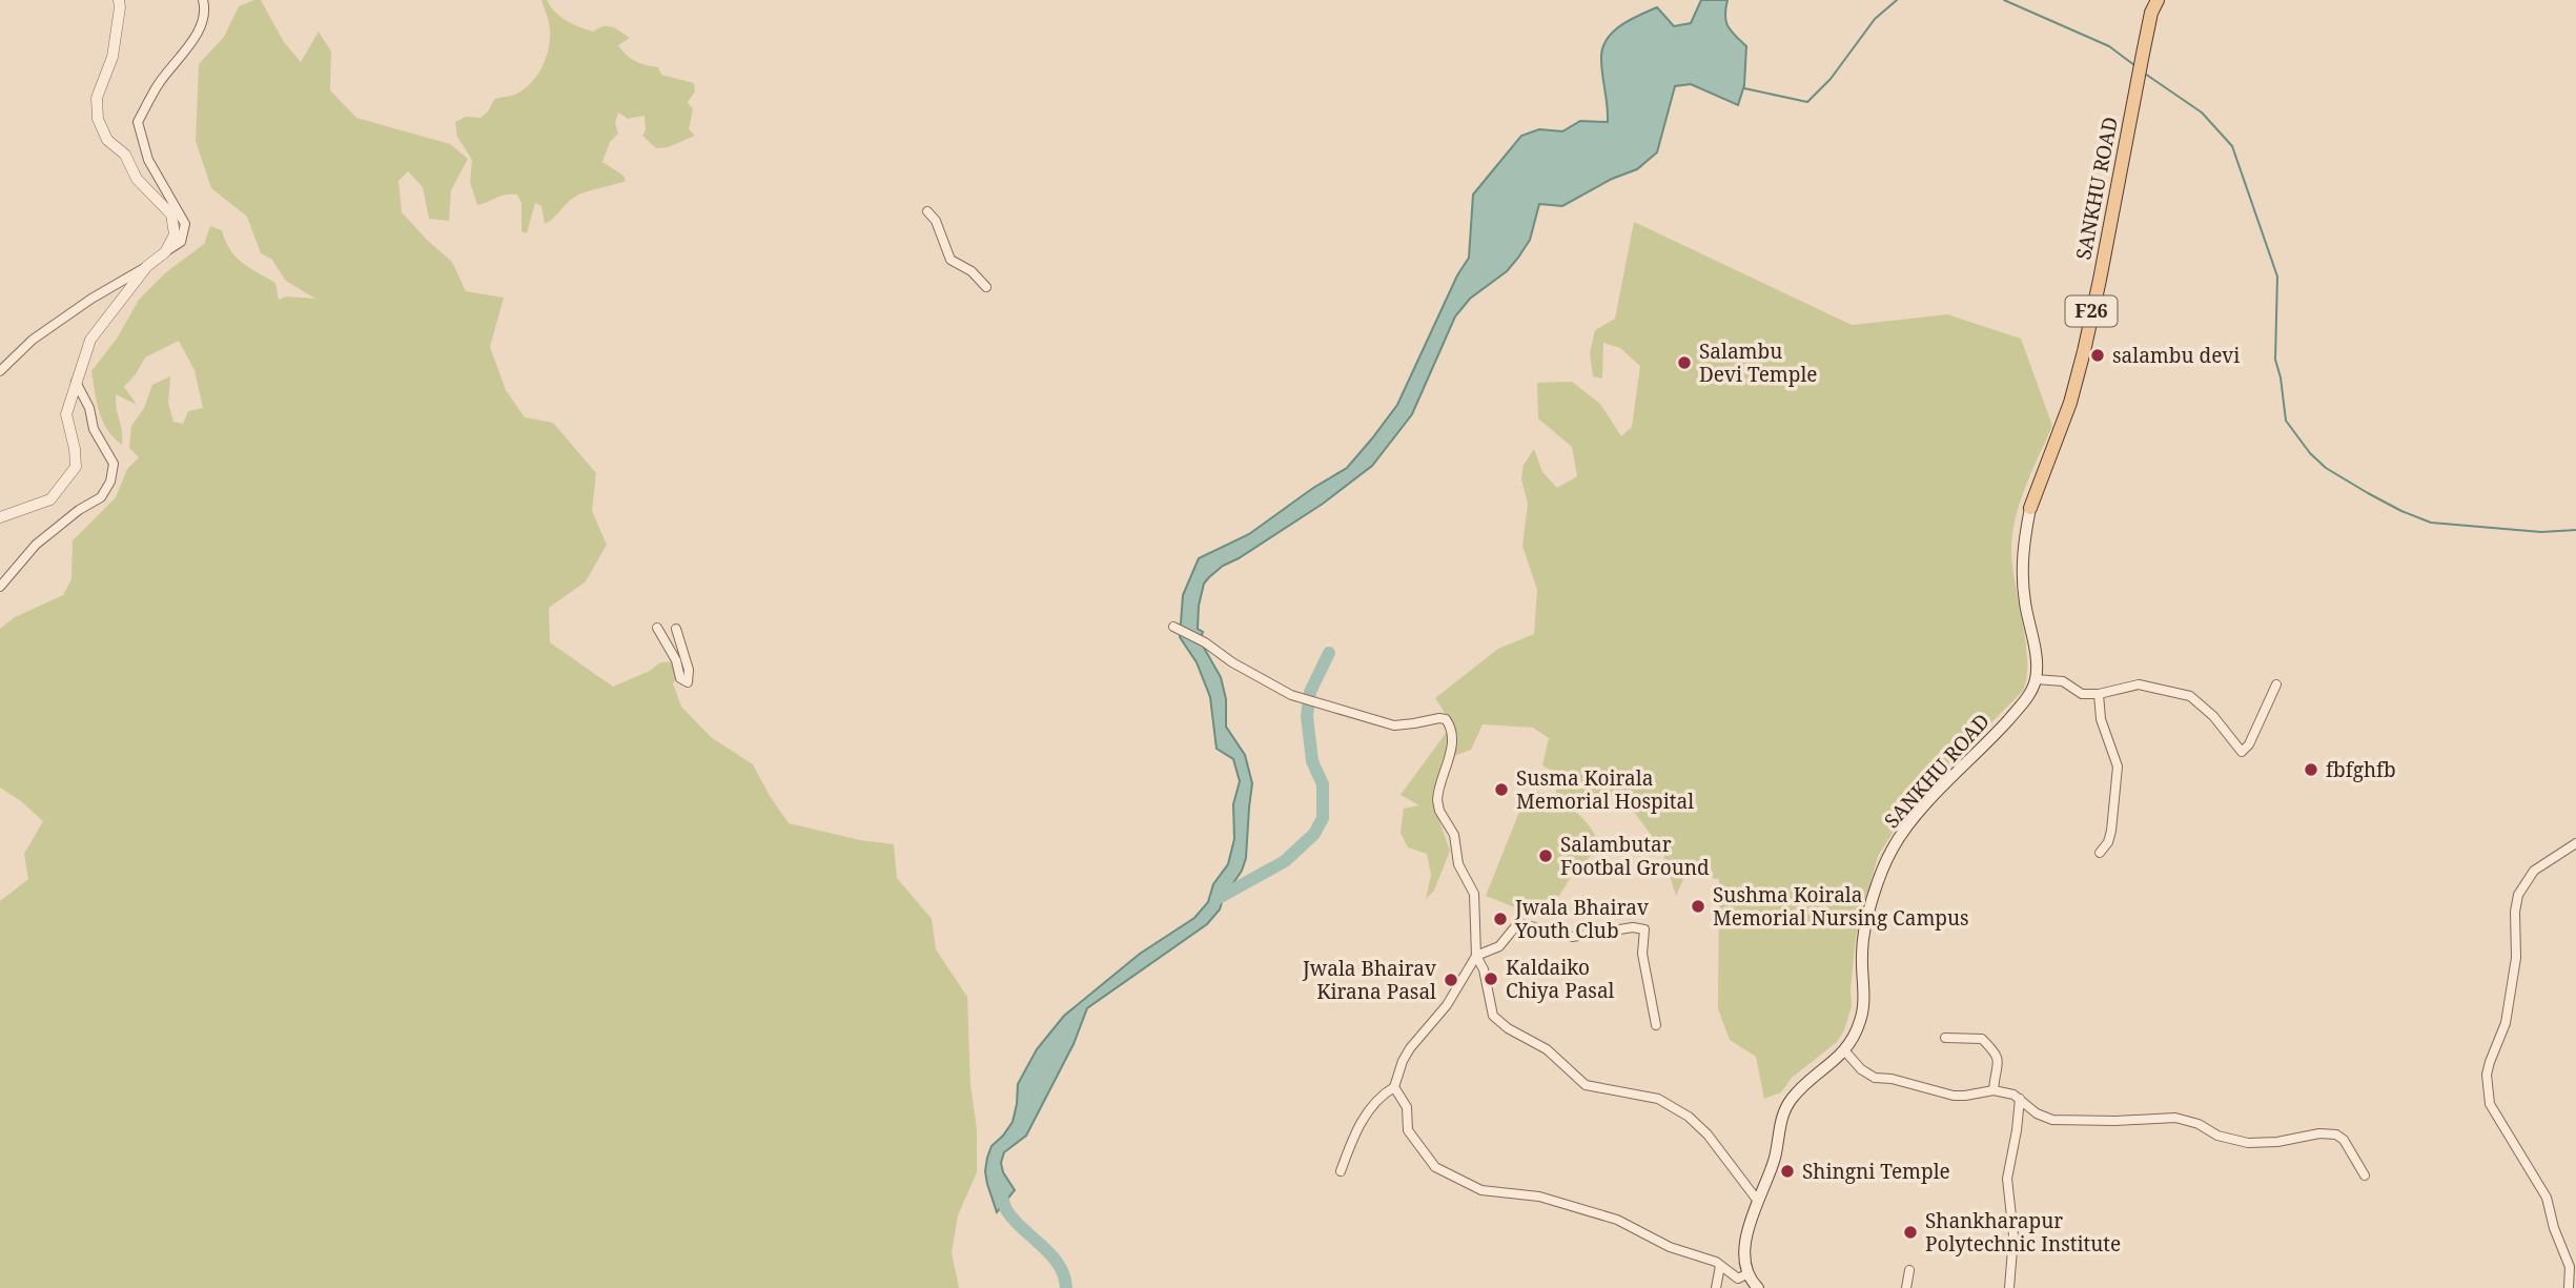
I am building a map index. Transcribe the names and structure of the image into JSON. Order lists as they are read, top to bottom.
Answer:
{
  "streets": {
    "main road": ["SANKHU ROAD", "F26"]
  },
  "crossings": [
    ["SANKHU ROAD", "F26"]
  ],
  "places": [
    "salambu devi",
    "Salambu Devi Temple",
    "fbfghfb",
    "Susma Koirala Memorial Hospital",
    "Salambutar Footbal Ground",
    "Sushma Koirala Memorial Nursing Campus",
    "Jwala Bhairav Youth Club",
    "Kaldaiko Chiya Pasal",
    "Jwala Bhairav Kirana Pasal",
    "Shingni Temple",
    "Shankharapur Polytechnic Institute"
  ]
}
